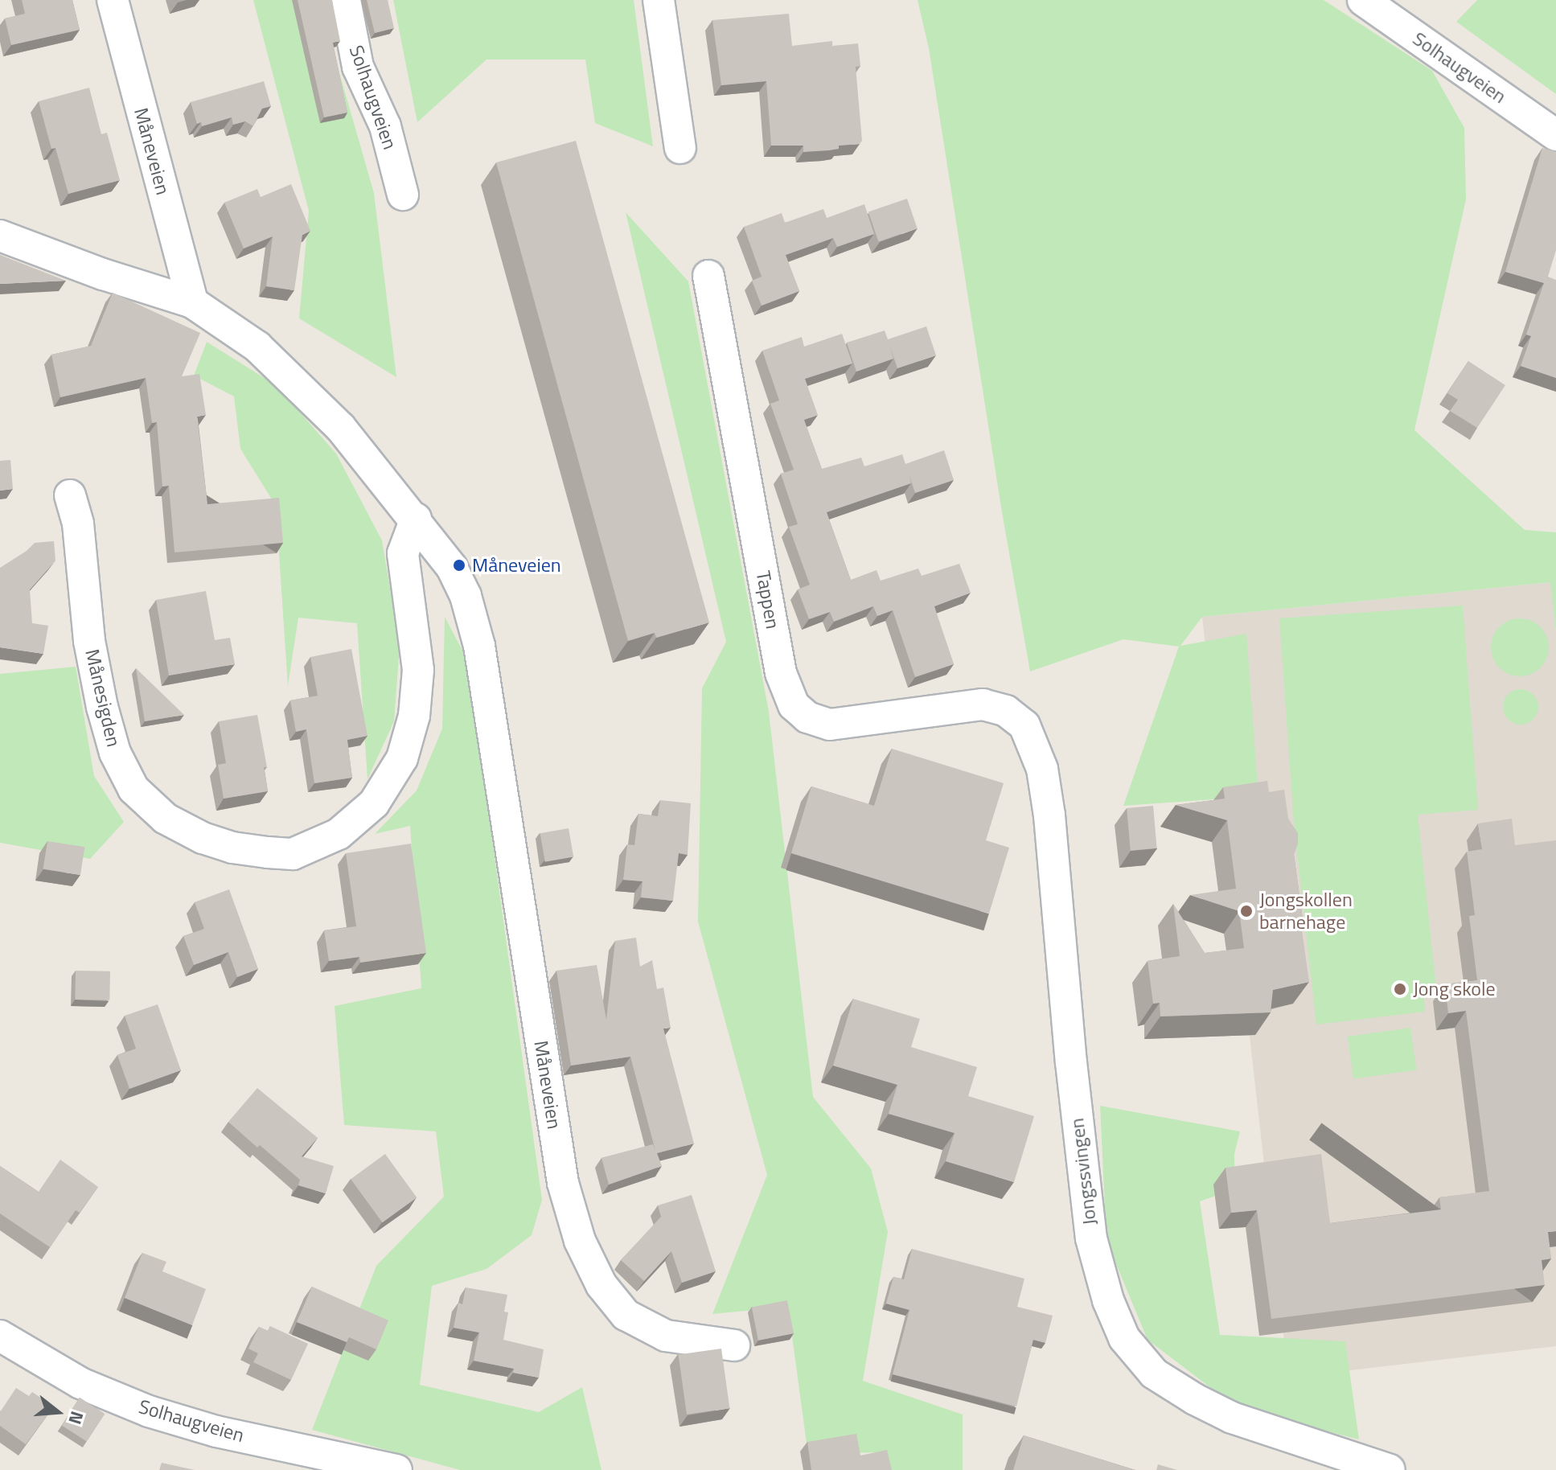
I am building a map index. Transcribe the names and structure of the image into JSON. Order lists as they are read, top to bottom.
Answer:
{
  "streets": {
    "street": [
      "Solhaugveien",
      "Måneveien",
      "Tappen",
      "Månesigden",
      "Jongssvingen"
    ]
  },
  "crossings": [
    ["Måneveien", "Månesigden"],
    ["Tappen", "Jongssvingen"]
  ],
  "places": ["Måneveien", "Jongskollen barnehage", "Jong skole"],
  "north": "right"
}
